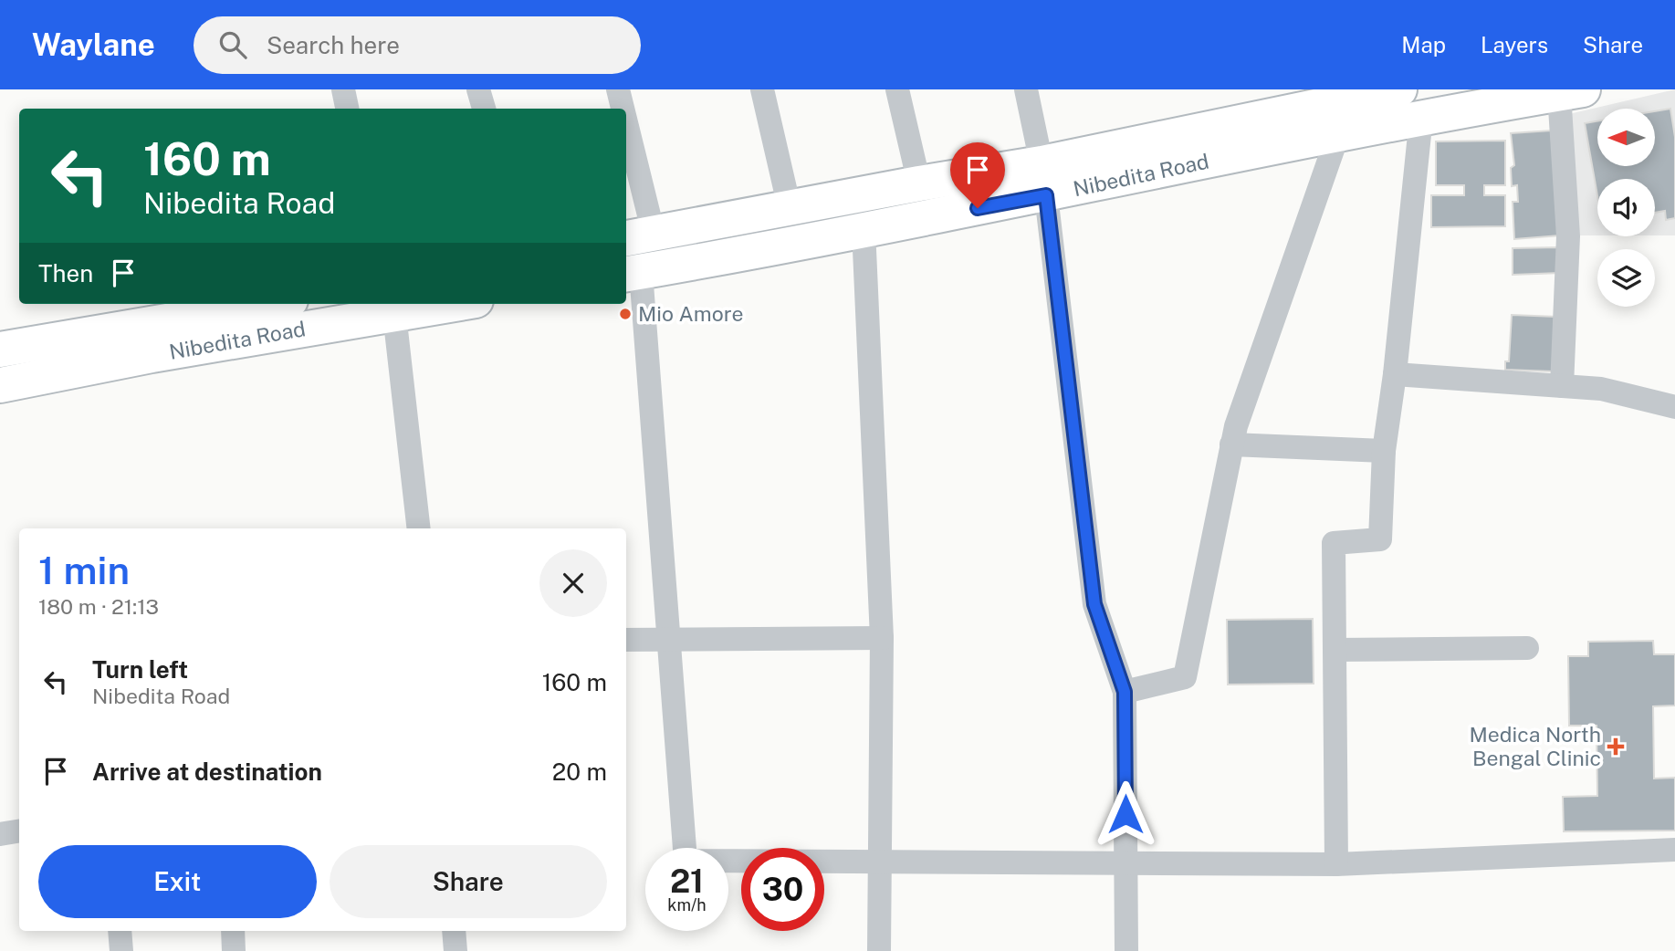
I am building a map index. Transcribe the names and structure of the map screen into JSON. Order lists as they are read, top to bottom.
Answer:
{
  "streets": {
    "street": ["Nibedita Road"]
  },
  "places": {
    "other": ["Mio Amore"],
    "health": ["Medica North Bengal Clinic"]
  },
  "north": "left",
  "page": {
    "header": "Waylane",
    "search": "Search here",
    "nav": ["Map", "Layers", "Share"],
    "turn": ["160 m", "Nibedita Road"],
    "then": "Then",
    "heading": ["1 min", "180 m · 21:13"],
    "list": [
      {
        "name": "Turn left",
        "note": "Nibedita Road",
        "value": "160 m"
      },
      {
        "name": "Arrive at destination",
        "value": "20 m"
      }
    ],
    "buttons": ["Exit", "Share"],
    "speed": "21 km/h",
    "limit": "30"
  }
}
